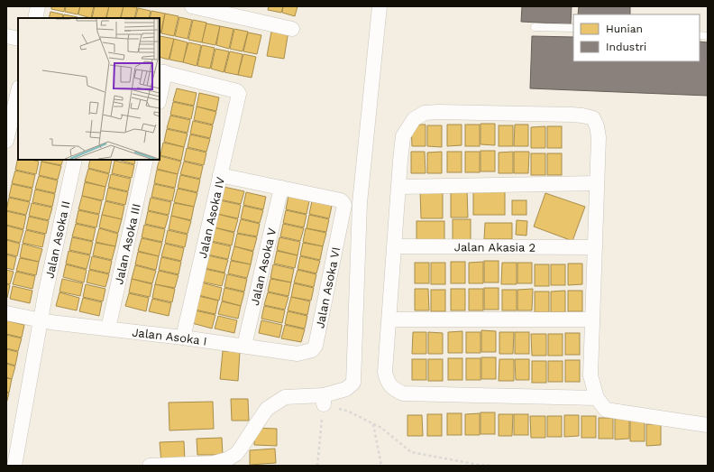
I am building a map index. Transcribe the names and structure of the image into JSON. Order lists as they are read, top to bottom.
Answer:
{
  "streets": {
    "street": [
      "Jalan Asoka IV",
      "Jalan Asoka II",
      "Jalan Asoka III",
      "Jalan Akasia 2",
      "Jalan Asoka V",
      "Jalan Asoka VI",
      "Jalan Asoka I"
    ]
  },
  "crossings": [
    ["Jalan Asoka IV", "Jalan Asoka I"],
    ["Jalan Asoka II", "Jalan Asoka I"],
    ["Jalan Asoka III", "Jalan Asoka I"],
    ["Jalan Asoka V", "Jalan Asoka VI"],
    ["Jalan Asoka V", "Jalan Asoka I"],
    ["Jalan Asoka VI", "Jalan Asoka I"]
  ],
  "legend": ["Hunian", "Industri"]
}
